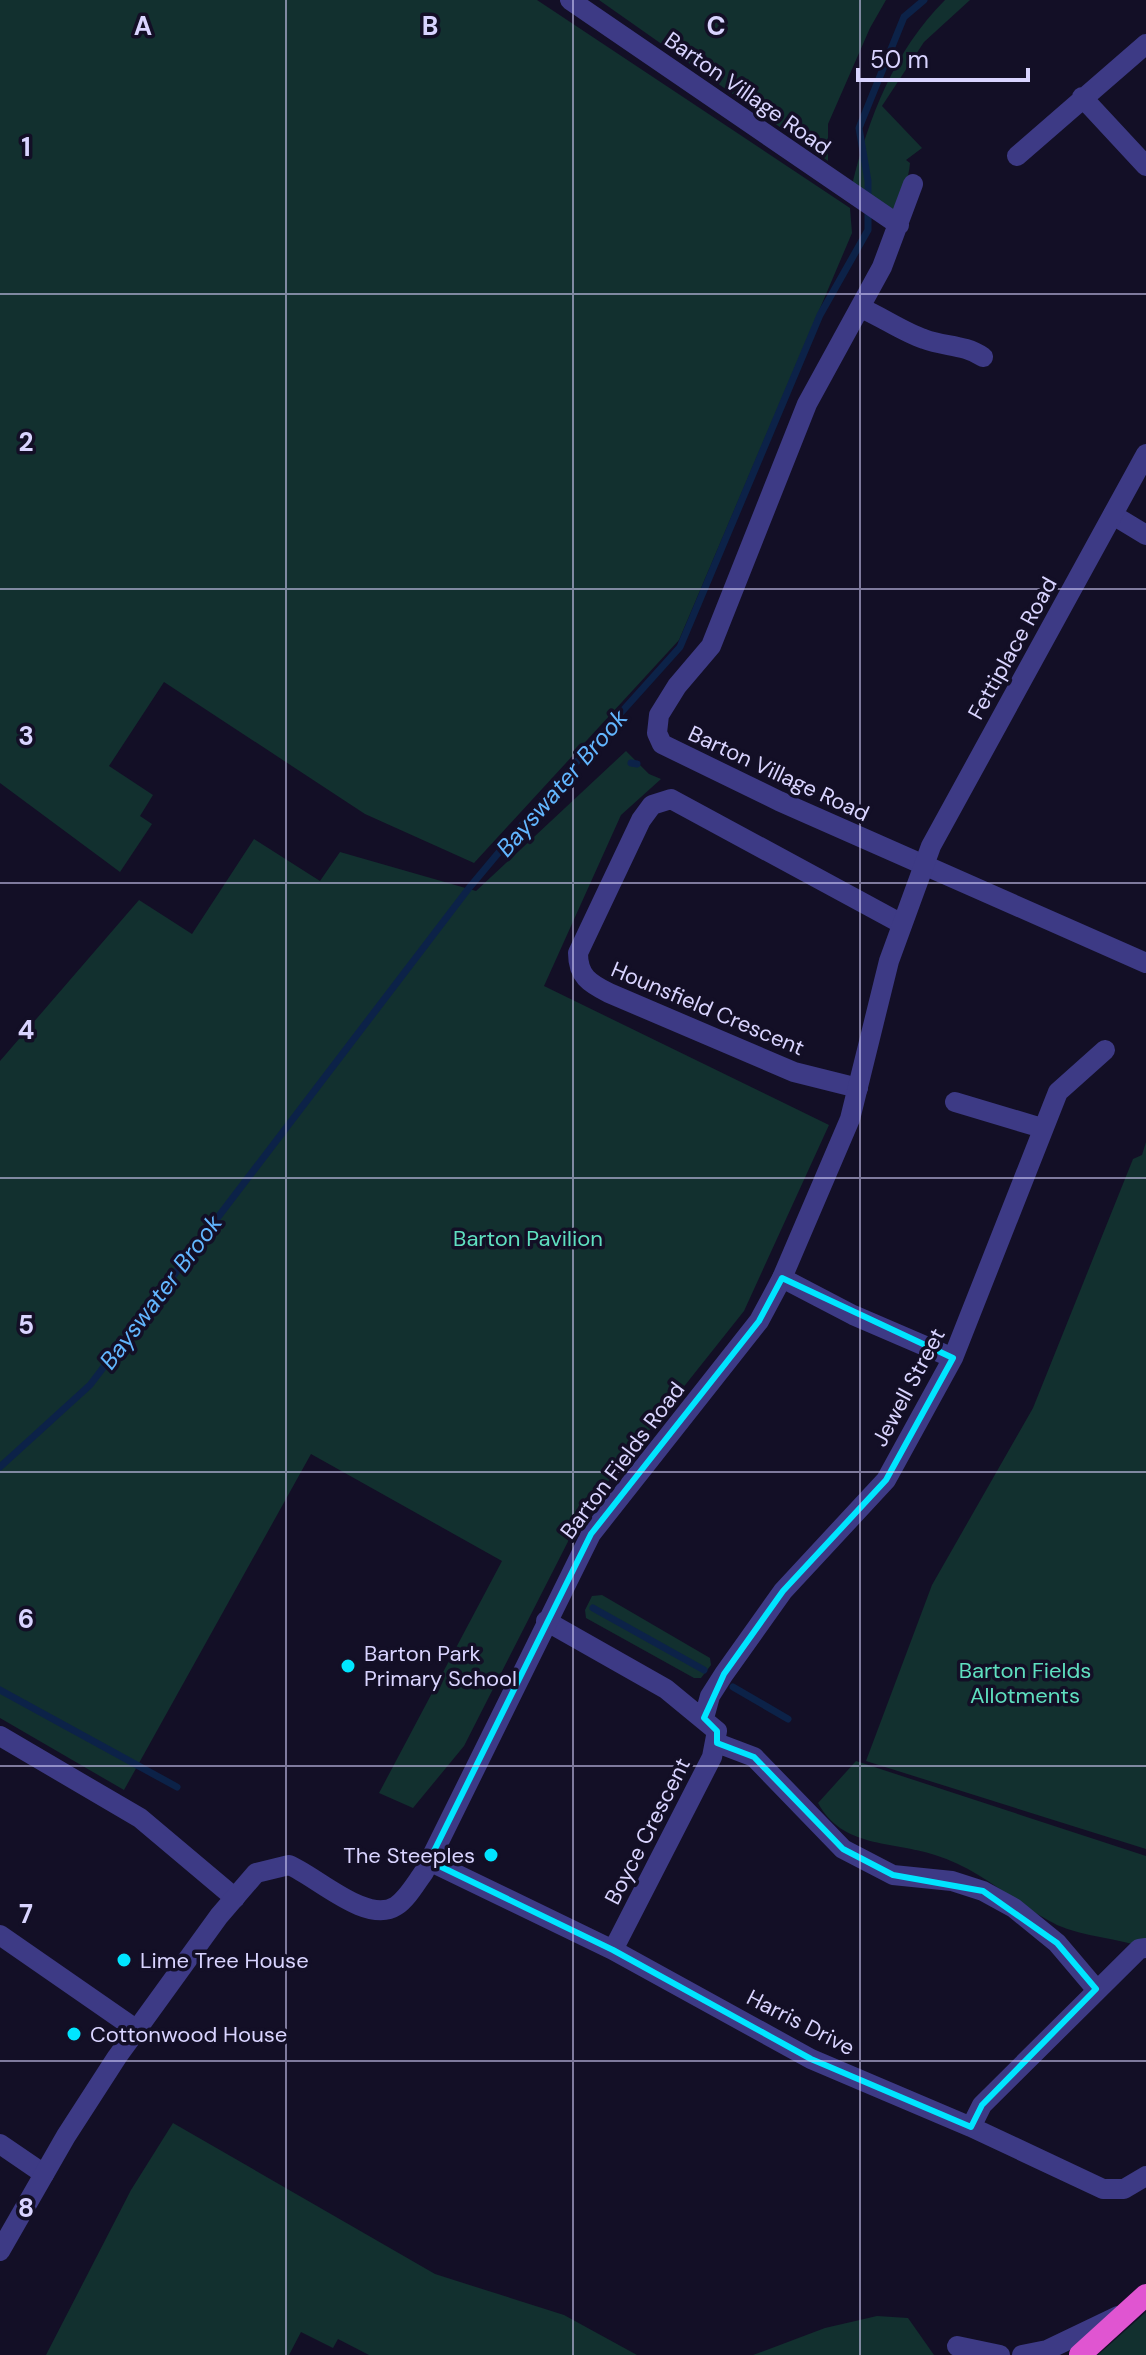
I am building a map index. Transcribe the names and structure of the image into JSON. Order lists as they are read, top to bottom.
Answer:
{
  "streets": {
    "street": [
      "Barton Village Road",
      "Fettiplace Road",
      "Hounsfield Crescent",
      "Jewell Street",
      "Barton Fields Road",
      "Boyce Crescent",
      "Harris Drive"
    ]
  },
  "crossings": [
    ["Barton Village Road", "Fettiplace Road"],
    ["Barton Village Road", "Barton Fields Road"],
    ["Fettiplace Road", "Barton Fields Road"],
    ["Hounsfield Crescent", "Barton Fields Road"],
    ["Jewell Street", "Boyce Crescent"],
    ["Barton Fields Road", "Boyce Crescent"],
    ["Boyce Crescent", "Harris Drive"]
  ],
  "water": ["Bayswater Brook"],
  "parks": ["Barton Pavilion", "Barton Fields Allotments"],
  "places": [
    "Barton Park Primary School",
    "The Steeples",
    "Lime Tree House",
    "Cottonwood House"
  ],
  "scale_bar": "50 m",
  "grid": {
    "columns": ["A", "B", "C"],
    "rows": [
      "1",
      "2",
      "3",
      "4",
      "5",
      "6",
      "7",
      "8"
    ]
  }
}
